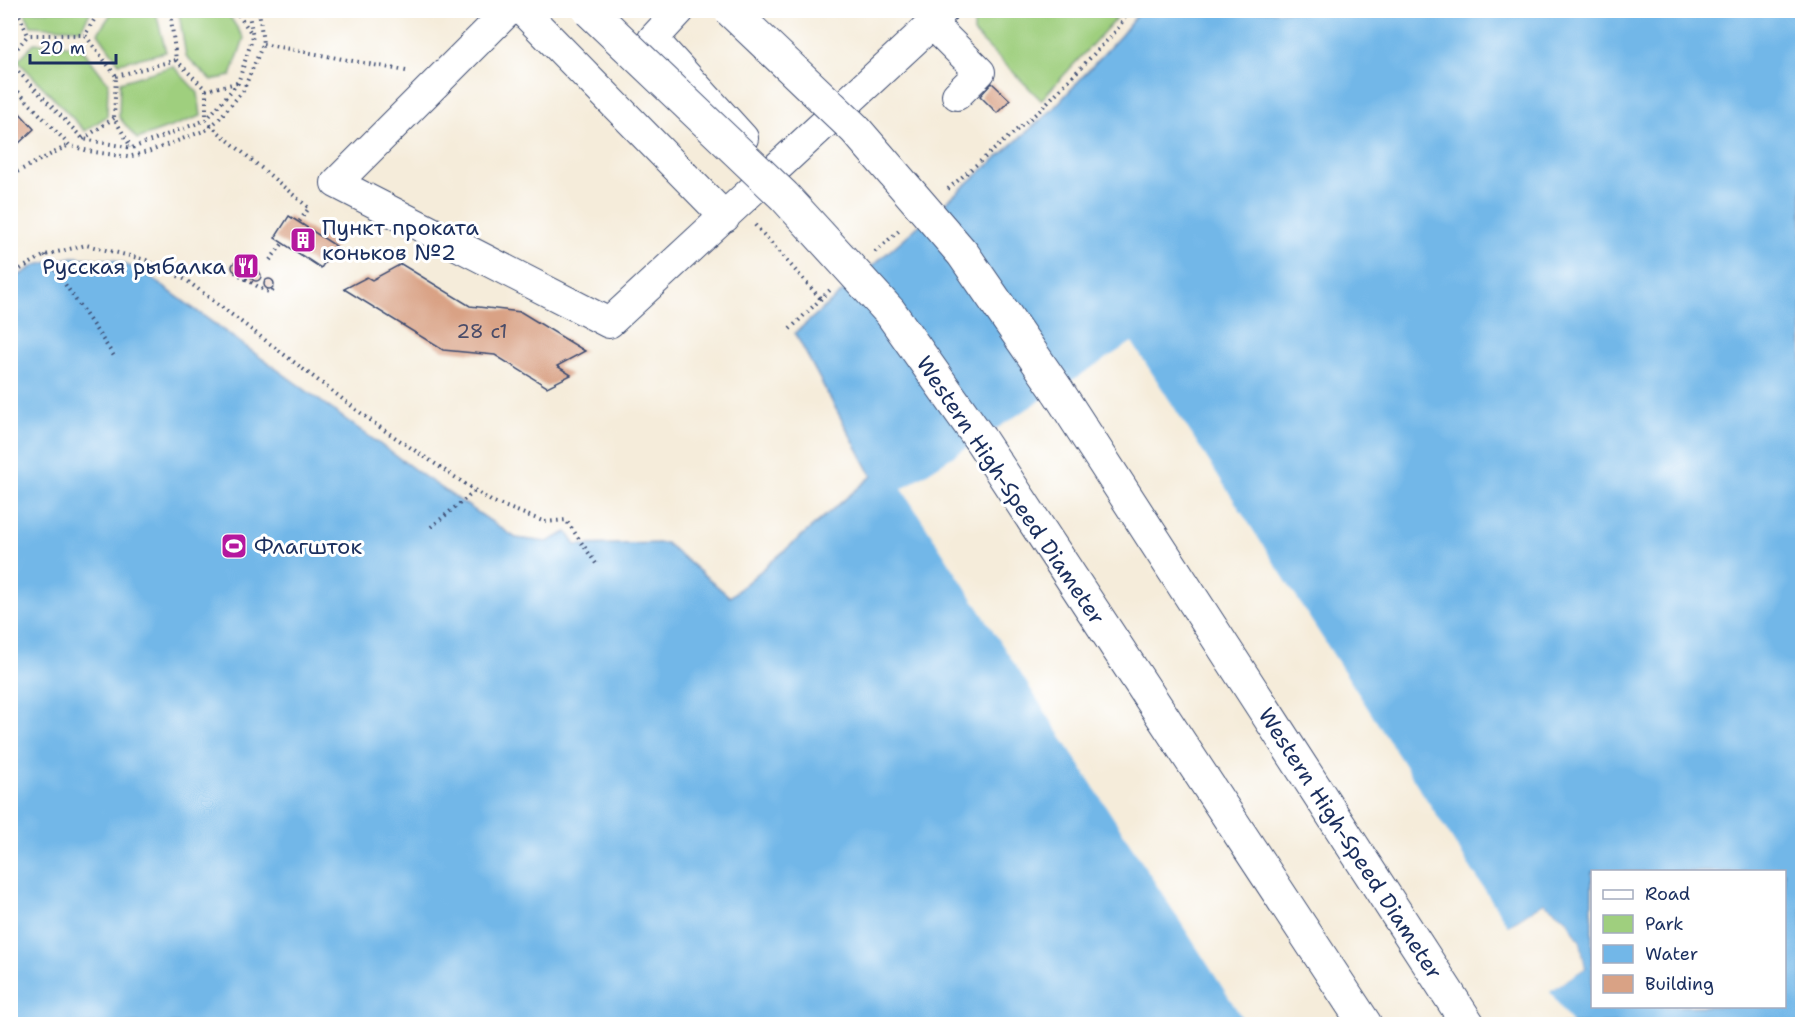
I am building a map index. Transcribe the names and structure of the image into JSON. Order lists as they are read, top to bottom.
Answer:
{
  "streets": {
    "highway": ["Western High-Speed Diameter"]
  },
  "places": {
    "building": ["Пункт проката коньков №2"],
    "restaurant": ["Русская рыбалка"],
    "sports": ["Флагшток"]
  },
  "house_numbers": ["28 с1"],
  "legend": [
    "Road",
    "Park",
    "Water",
    "Building"
  ],
  "scale_bar": "20 m"
}
